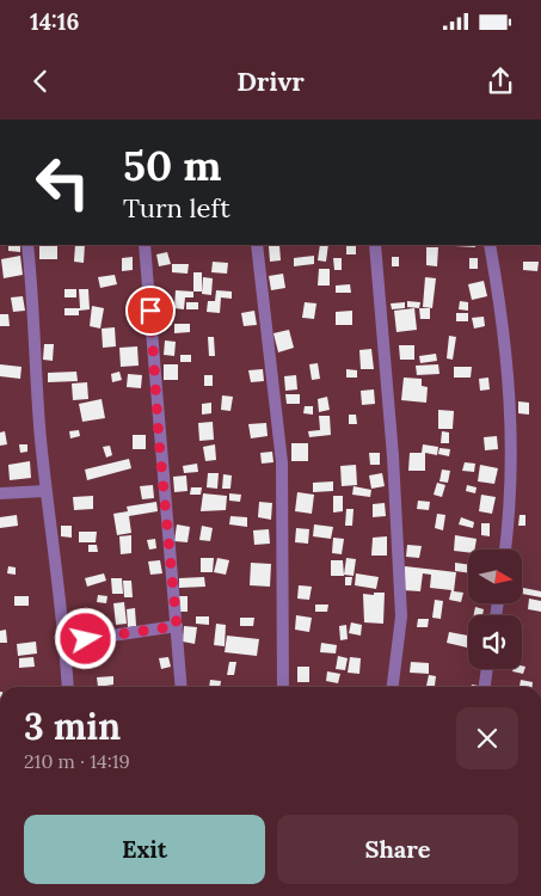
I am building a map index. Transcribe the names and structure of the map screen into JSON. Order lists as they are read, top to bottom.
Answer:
{
  "north": "right",
  "page": {
    "status": "14:16",
    "header": "Drivr",
    "turn": ["50 m", "Turn left"],
    "heading": ["3 min", "210 m · 14:19"],
    "buttons": ["Exit", "Share"]
  }
}
